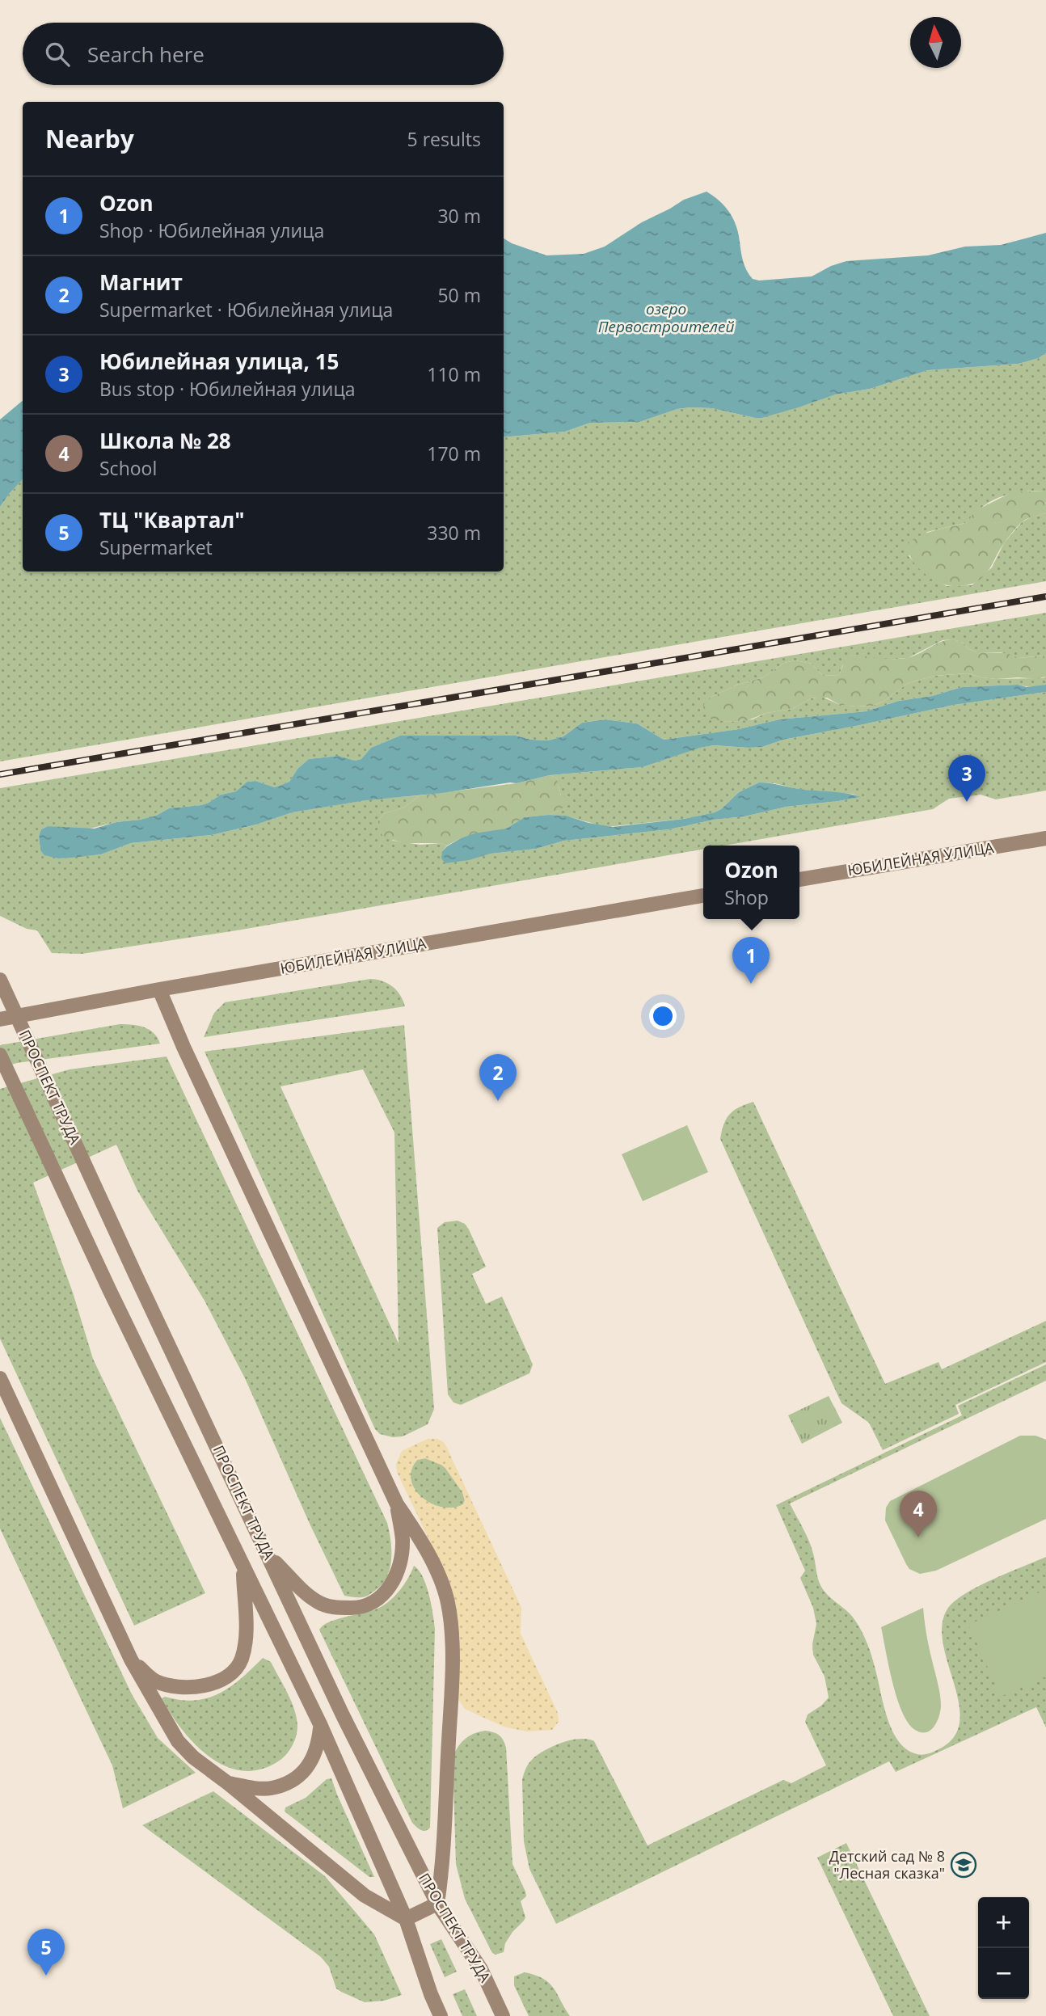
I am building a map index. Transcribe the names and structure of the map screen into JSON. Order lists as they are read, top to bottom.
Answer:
{
  "streets": {
    "main road": ["ЮБИЛЕЙНАЯ УЛИЦА", "ПРОСПЕКТ ТРУДА"]
  },
  "water": ["озеро Первостроителей"],
  "places": {
    "school or university": ["Детский сад № 8 \"Лесная сказка\""]
  },
  "north": "top",
  "page": {
    "search": "Search here",
    "heading": ["Nearby", "5 results"],
    "list": [
      {
        "mark": "1",
        "name": "Ozon",
        "note": "Shop · Юбилейная улица",
        "value": "30 m"
      },
      {
        "mark": "2",
        "name": "Магнит",
        "note": "Supermarket · Юбилейная улица",
        "value": "50 m"
      },
      {
        "mark": "3",
        "name": "Юбилейная улица, 15",
        "note": "Bus stop · Юбилейная улица",
        "value": "110 m"
      },
      {
        "mark": "4",
        "name": "Школа № 28",
        "note": "School",
        "value": "170 m"
      },
      {
        "mark": "5",
        "name": "ТЦ \"Квартал\"",
        "note": "Supermarket",
        "value": "330 m"
      }
    ],
    "pins": [
      "3",
      "1",
      "2",
      "4",
      "5"
    ],
    "popup": ["Ozon", "Shop"],
    "map_buttons": ["+", "−"]
  }
}
